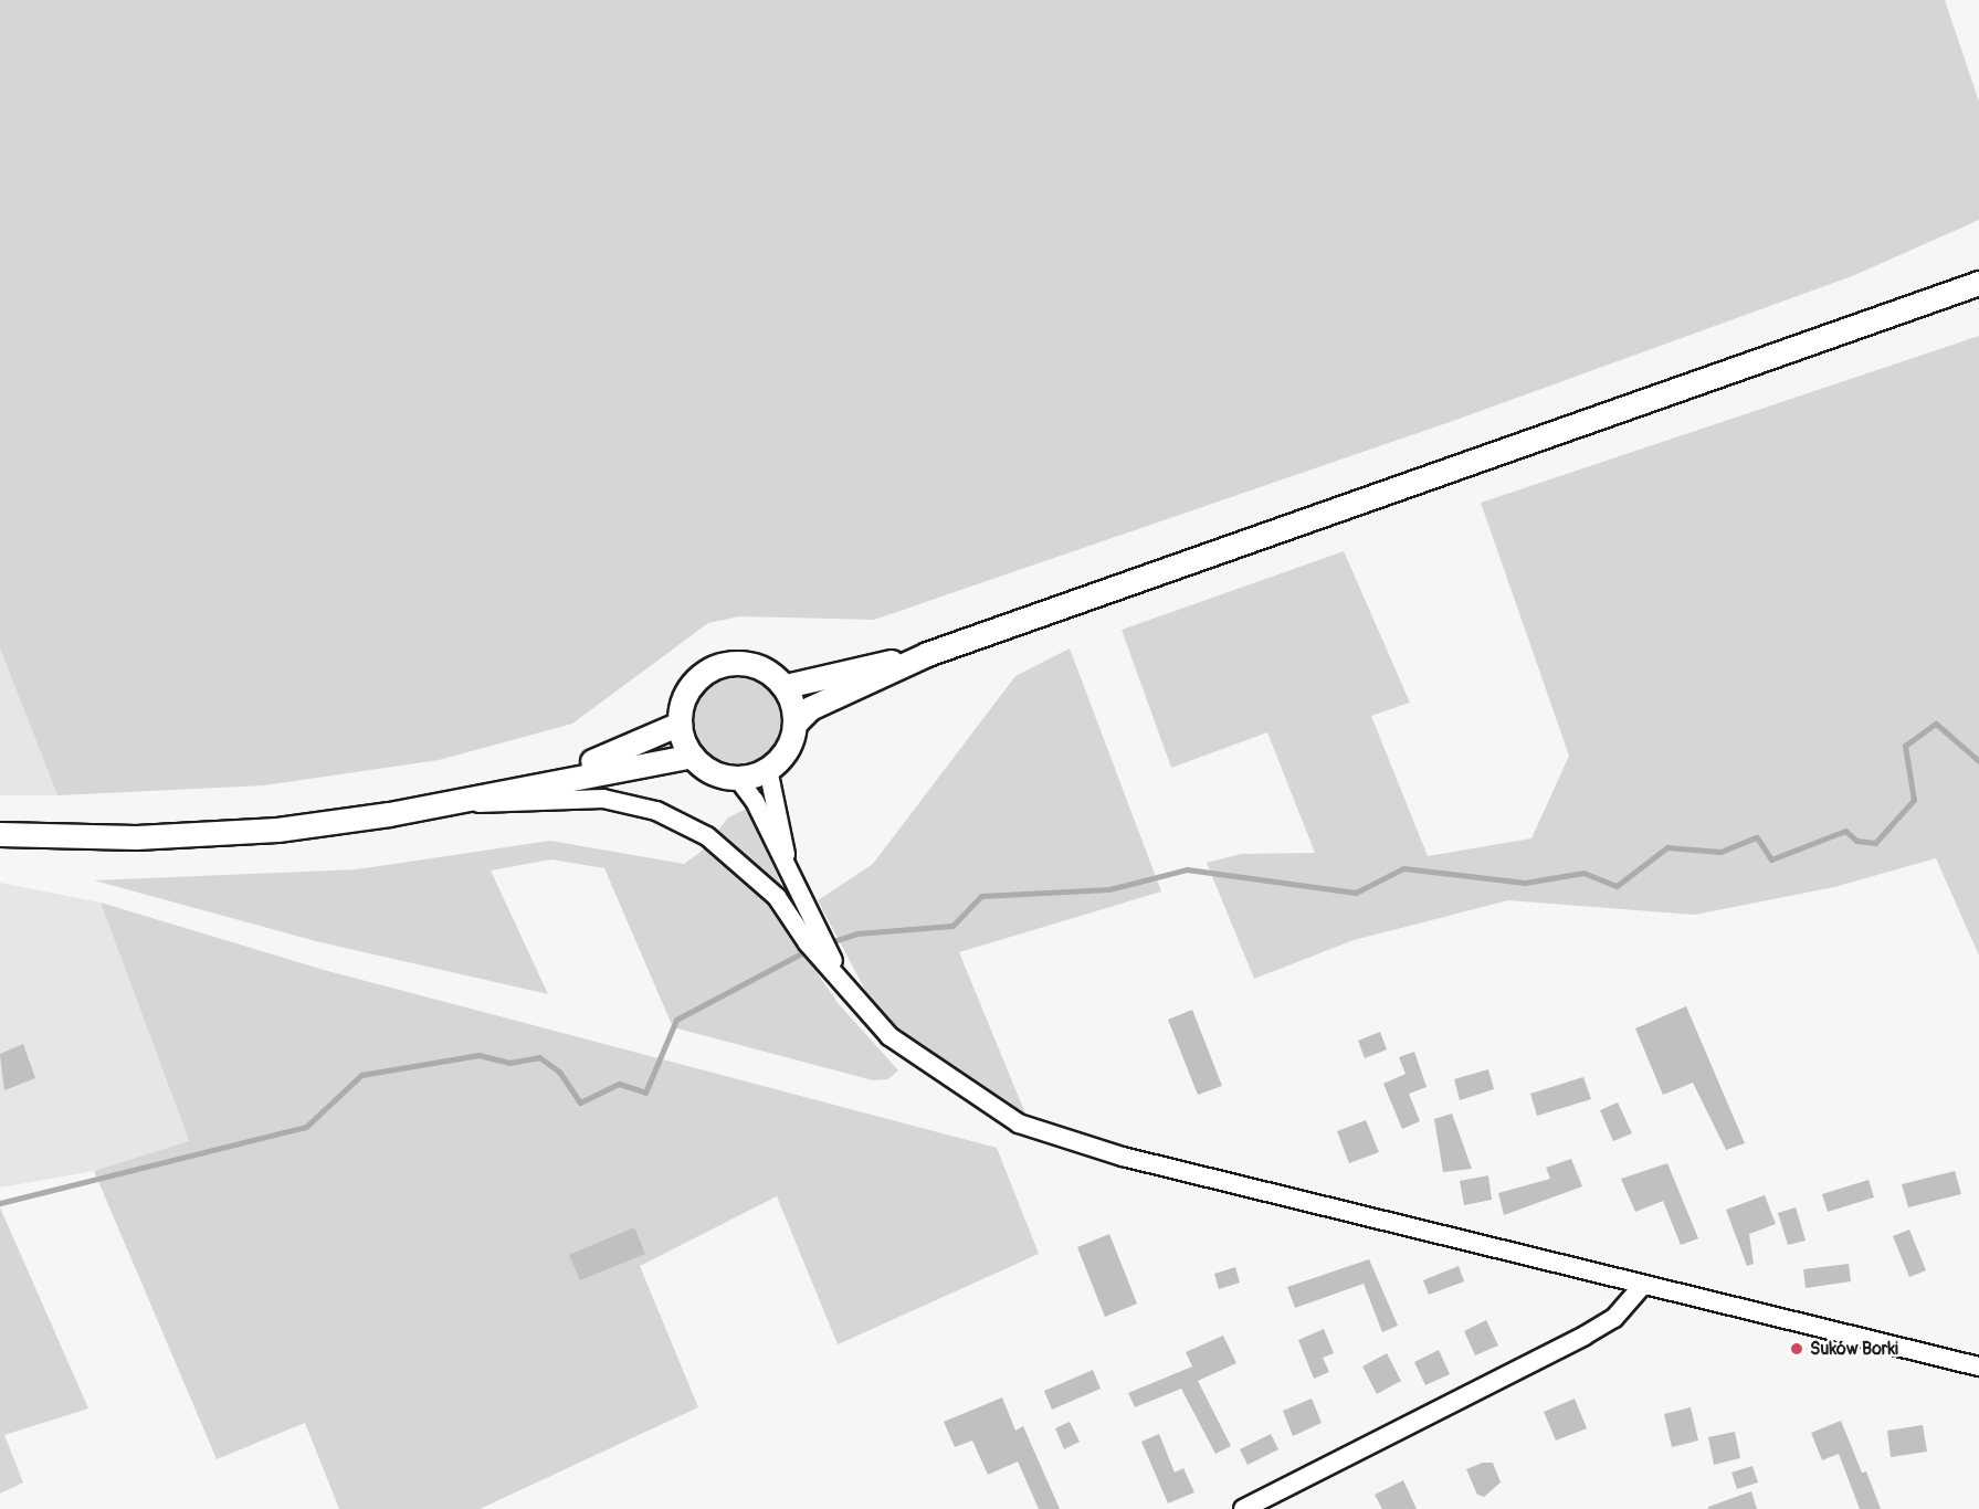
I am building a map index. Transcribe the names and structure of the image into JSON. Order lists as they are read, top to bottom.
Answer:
{
  "places": ["Suków Borki"]
}
